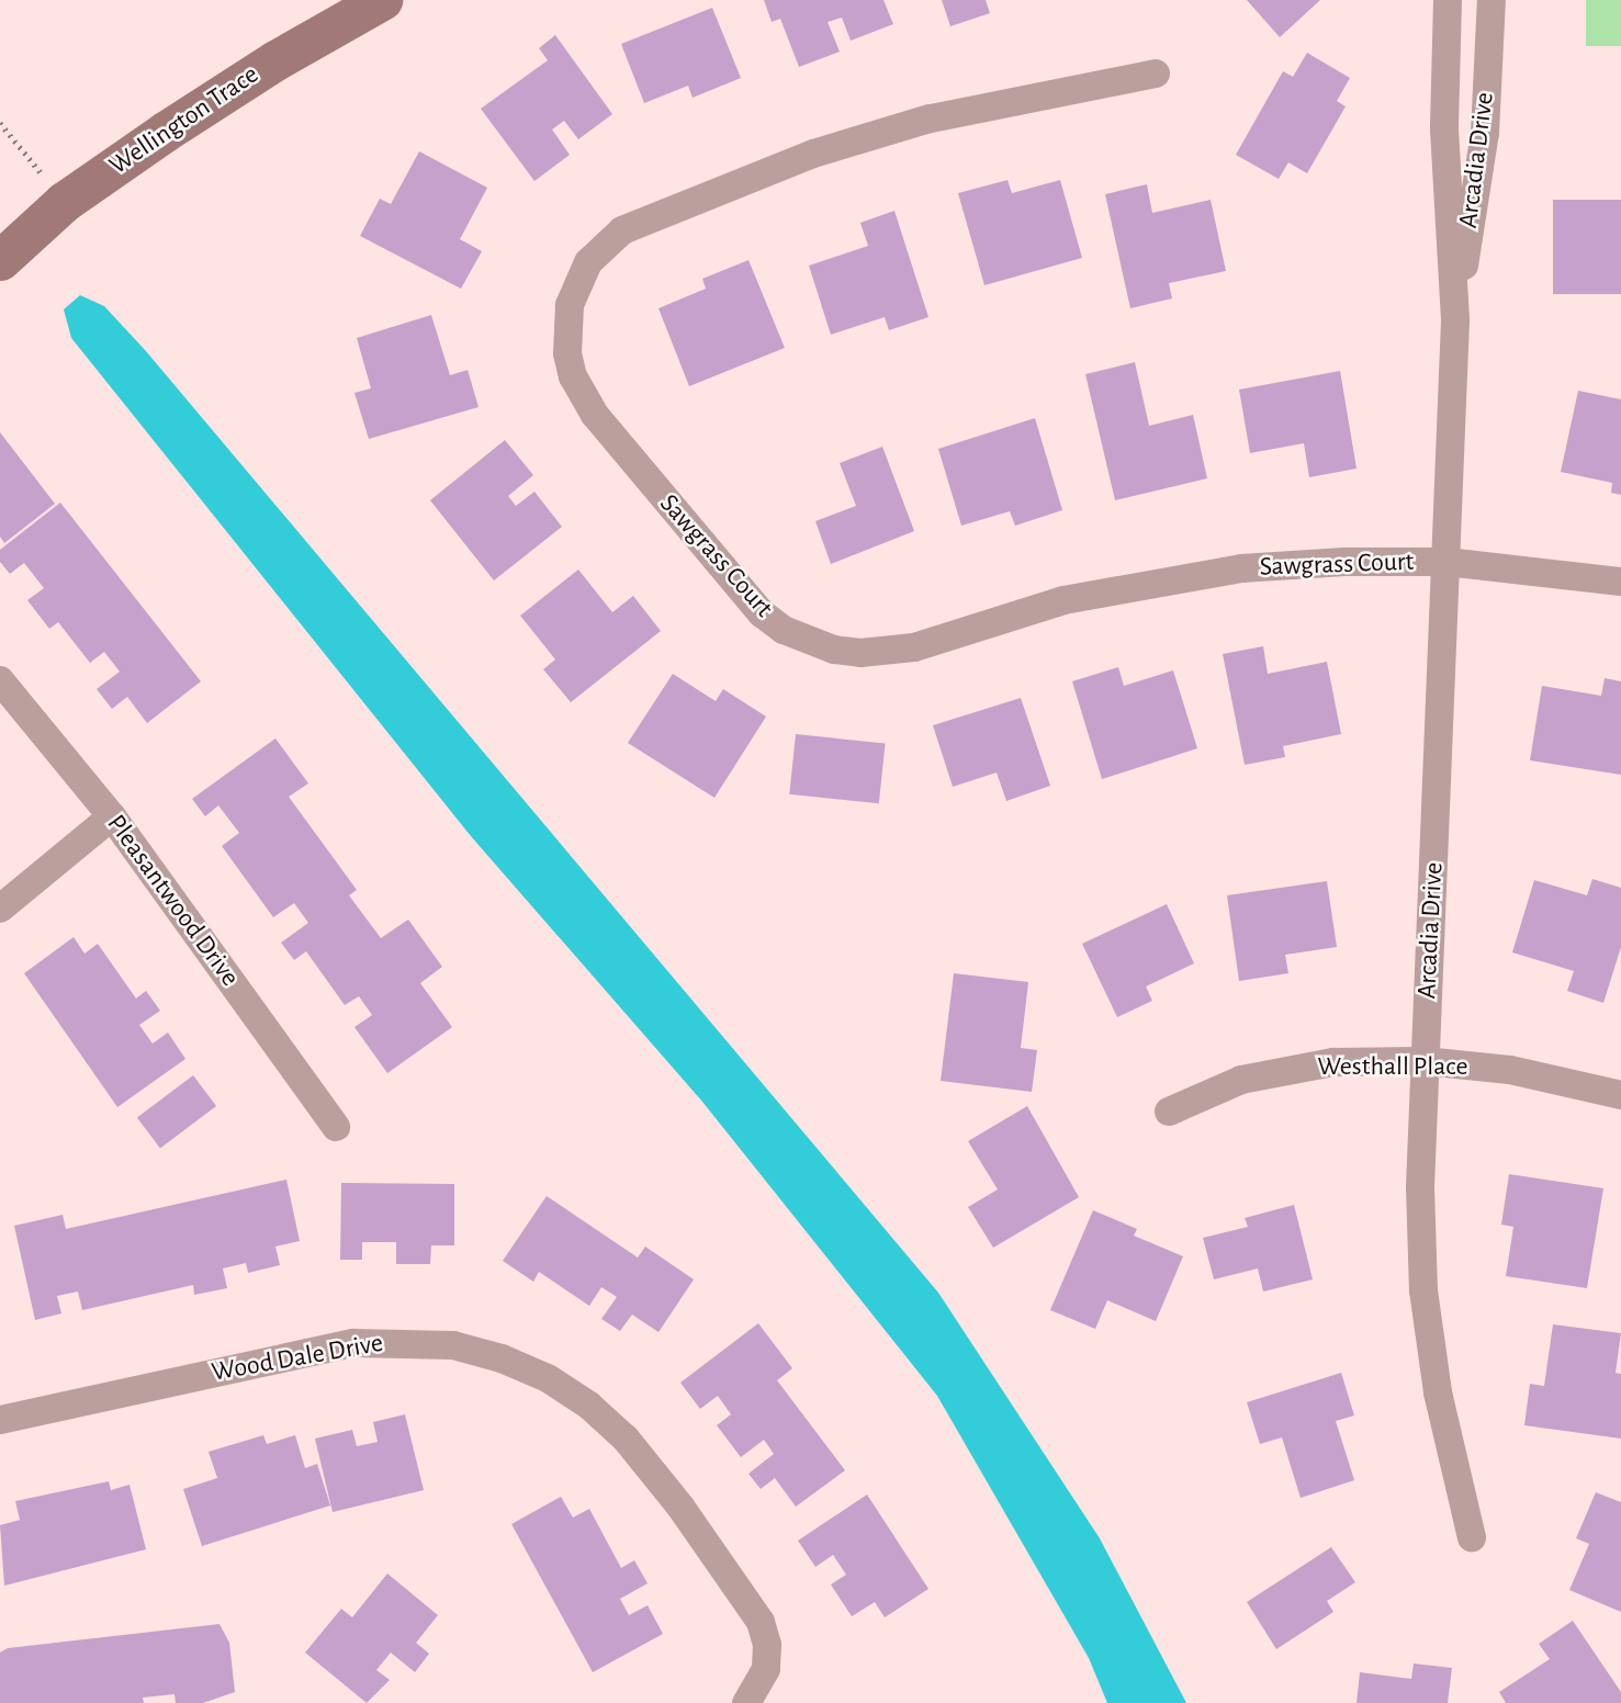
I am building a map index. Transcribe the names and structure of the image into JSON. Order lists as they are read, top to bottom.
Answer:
{
  "streets": {
    "street": [
      "Wellington Trace",
      "Arcadia Drive",
      "Sawgrass Court",
      "Pleasantwood Drive",
      "Westhall Place",
      "Wood Dale Drive"
    ]
  },
  "crossings": [
    ["Arcadia Drive", "Sawgrass Court"],
    ["Arcadia Drive", "Westhall Place"]
  ]
}
